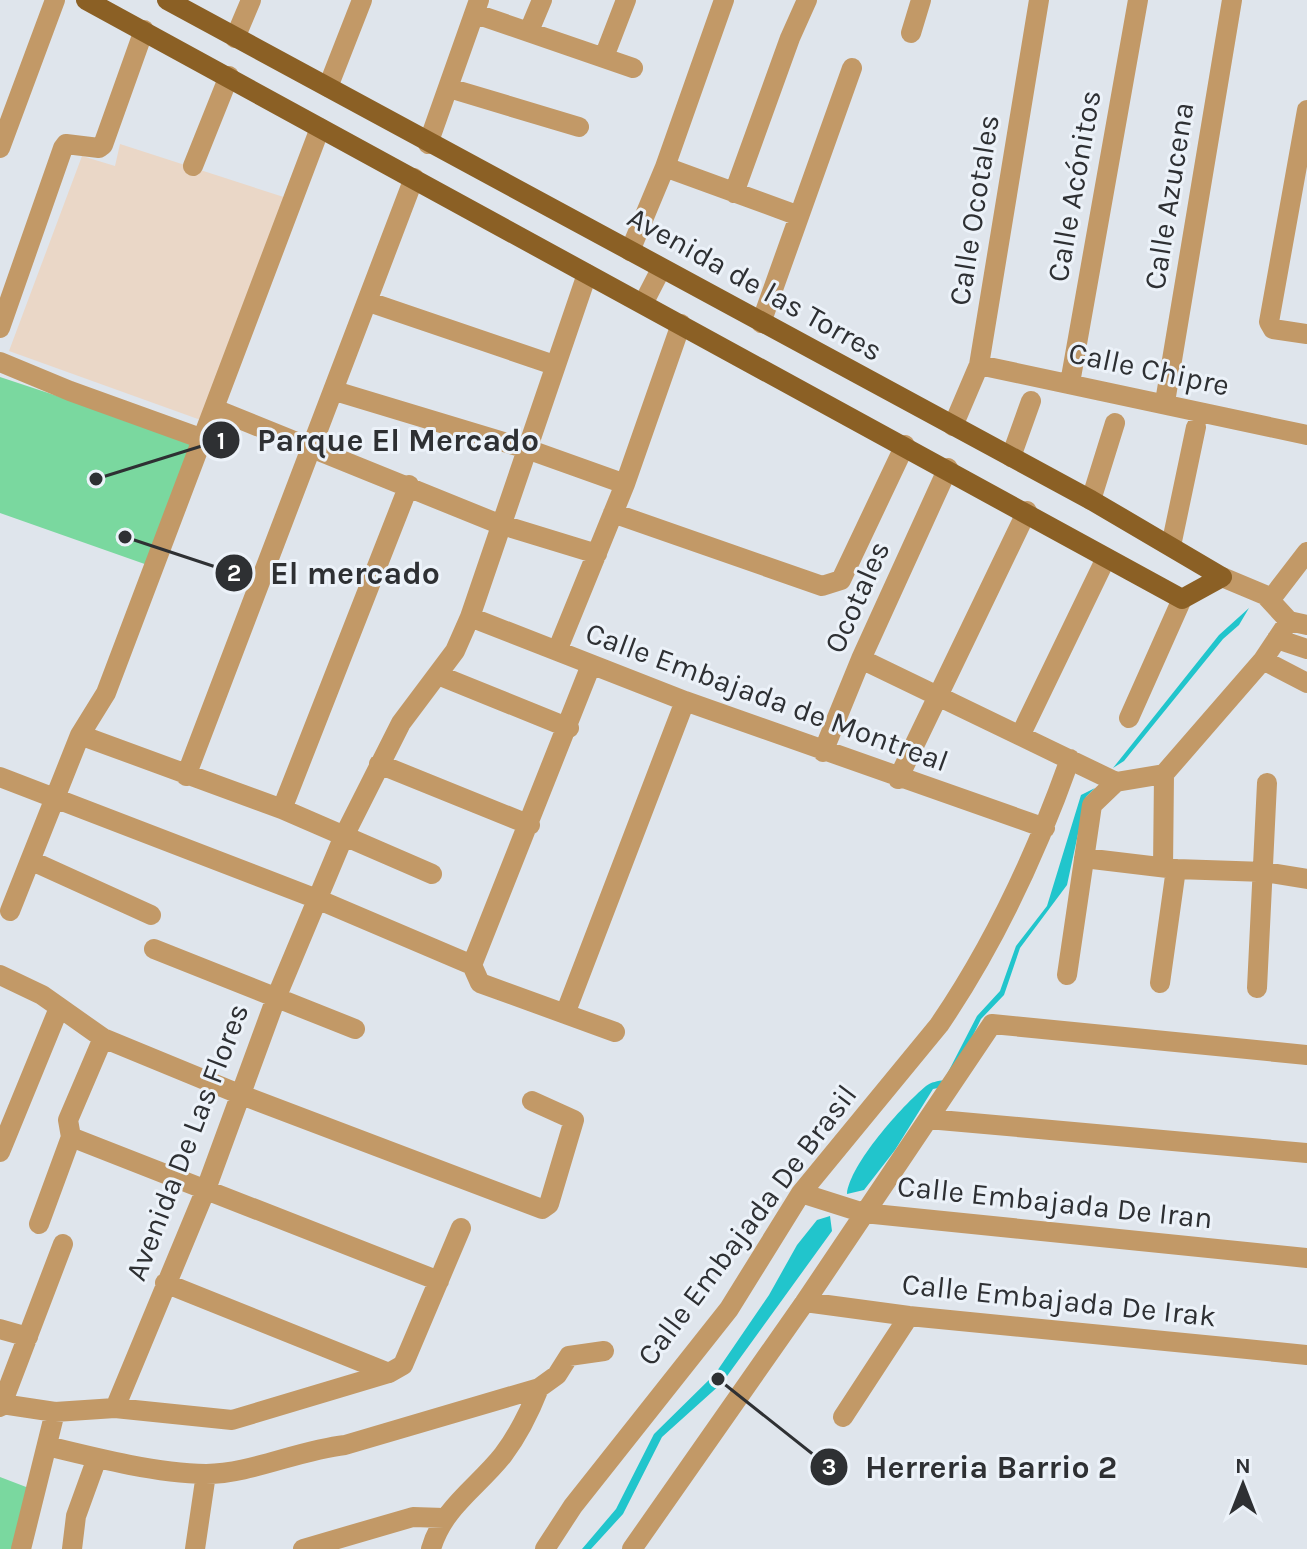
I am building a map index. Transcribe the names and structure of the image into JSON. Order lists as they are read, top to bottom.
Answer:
{
  "streets": {
    "main road": ["Avenida de las Torres"],
    "street": [
      "Calle Acónitos",
      "Calle Azucena",
      "Calle Ocotales",
      "Calle Chipre",
      "Ocotales",
      "Calle Embajada de Montreal",
      "Avenida De Las Flores",
      "Calle Embajada De Iran",
      "Calle Embajada De Brasil",
      "Calle Embajada De Irak"
    ]
  },
  "crossings": [
    ["Calle Acónitos", "Calle Chipre"],
    ["Calle Azucena", "Calle Chipre"],
    ["Calle Ocotales", "Avenida de las Torres"],
    ["Calle Ocotales", "Calle Chipre"],
    ["Ocotales", "Calle Embajada de Montreal"],
    ["Calle Embajada de Montreal", "Avenida De Las Flores"],
    ["Calle Embajada de Montreal", "Calle Embajada De Brasil"],
    ["Calle Embajada De Iran", "Calle Embajada De Brasil"]
  ],
  "places": ["Parque El Mercado", "El mercado", "Herreria Barrio 2"],
  "north": "top"
}
